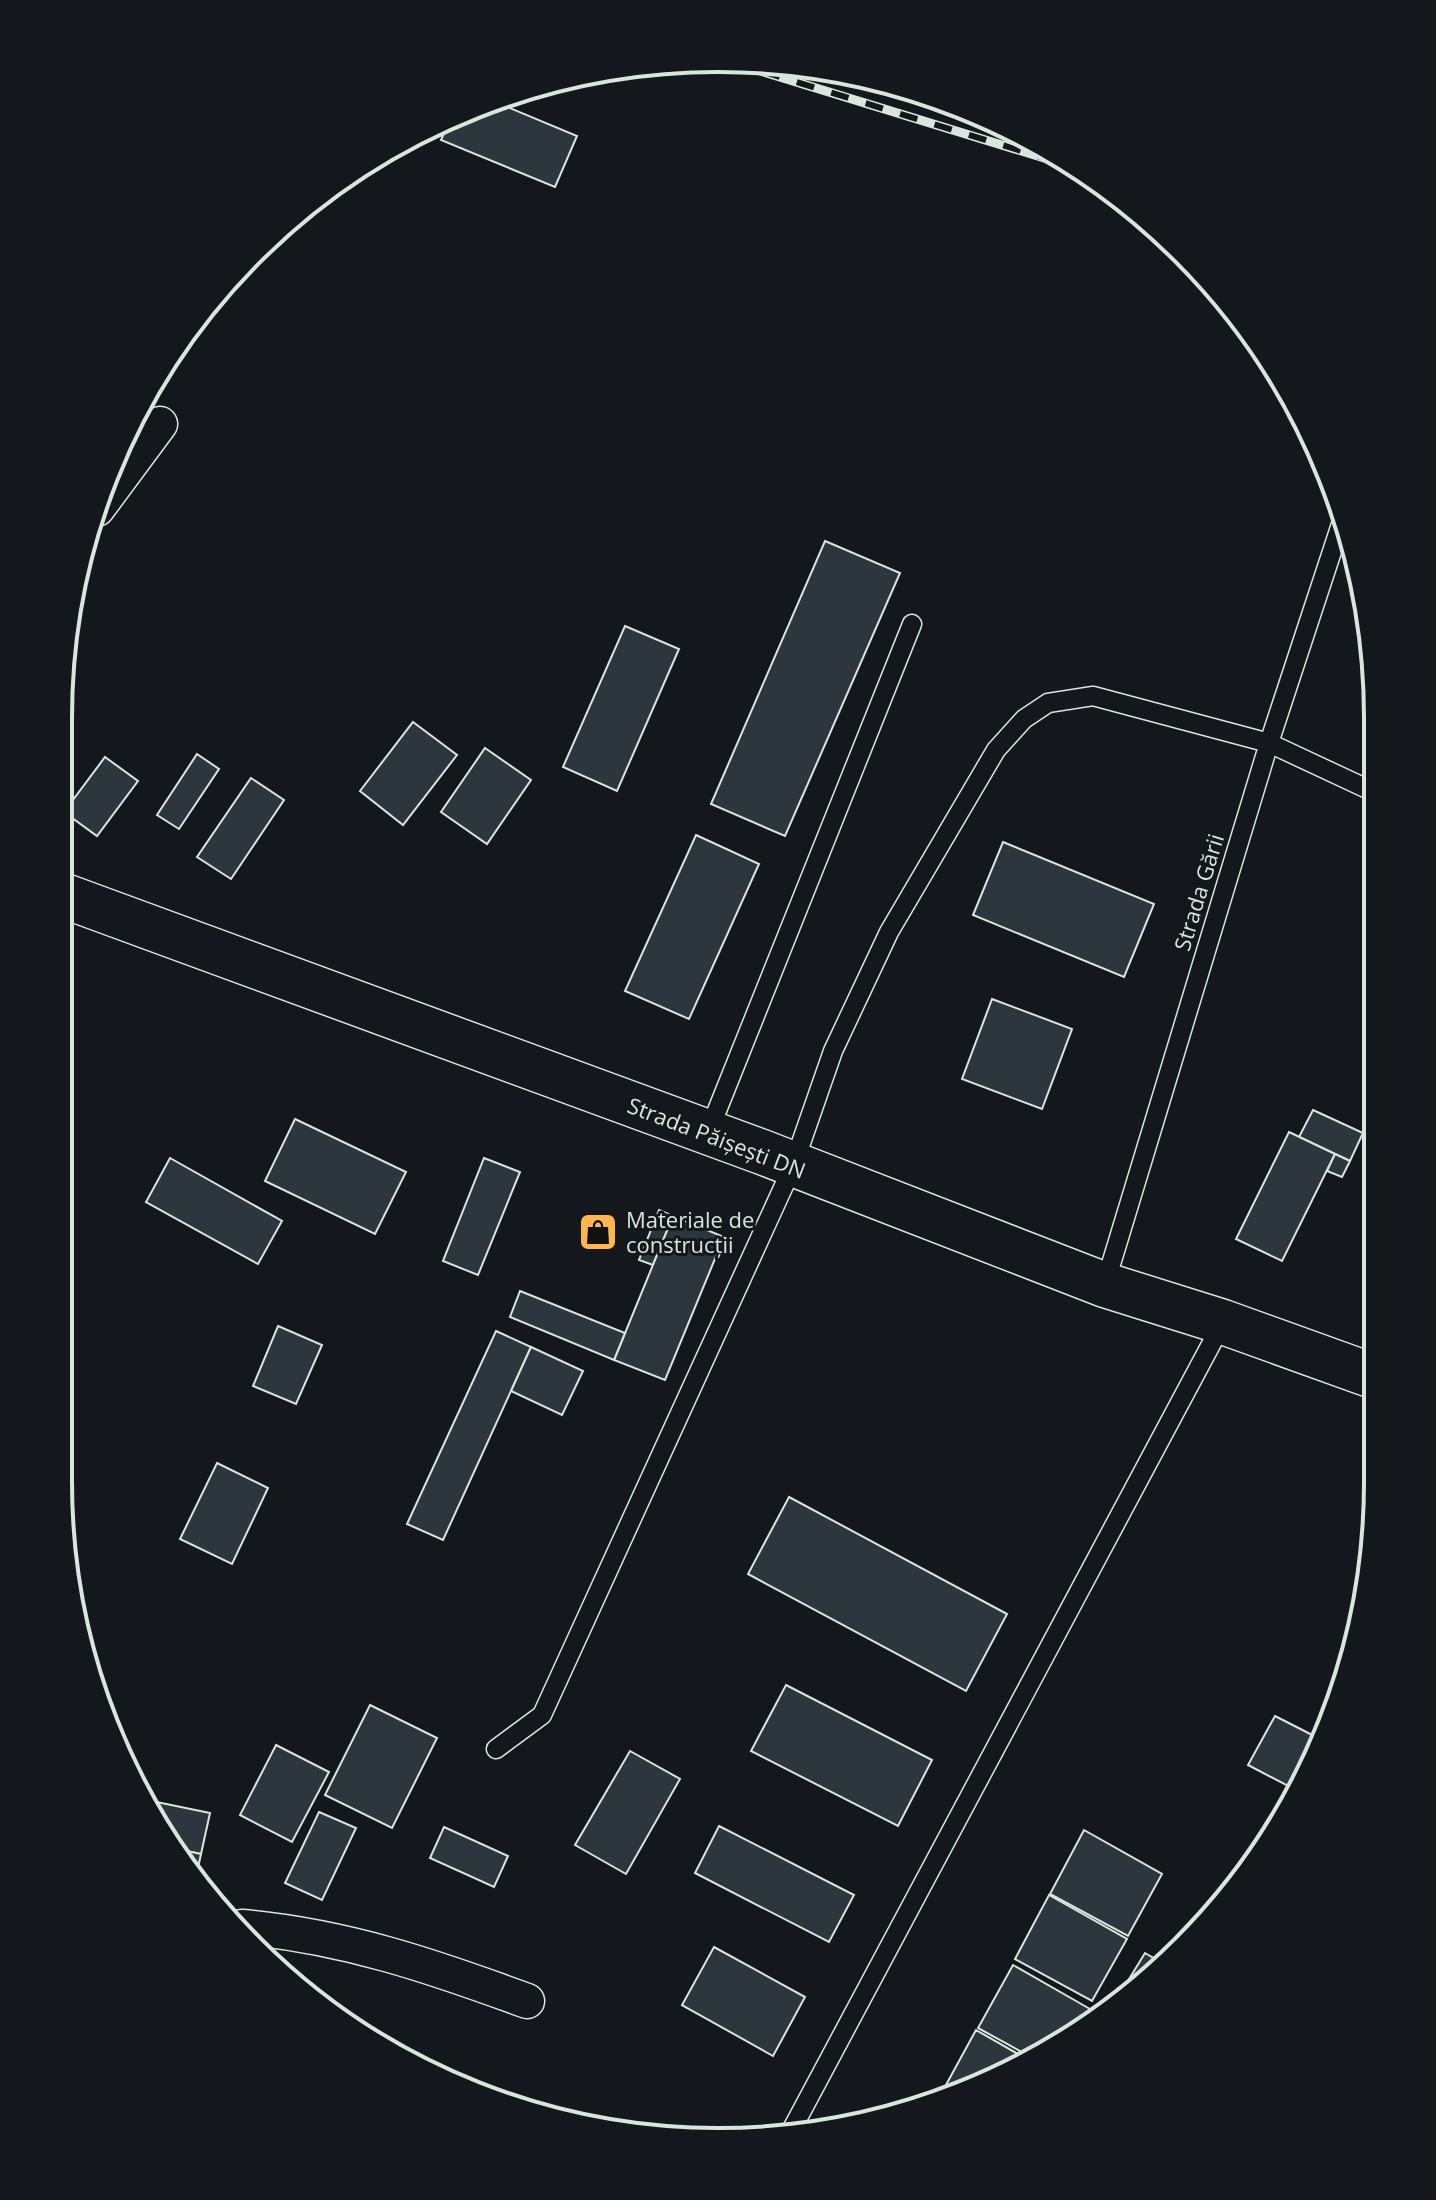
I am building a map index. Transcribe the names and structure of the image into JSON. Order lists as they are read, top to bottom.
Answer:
{
  "streets": {
    "main road": ["Strada Păișești DN"],
    "lane": ["Strada Gării"]
  },
  "crossings": [
    ["Strada Gării", "Strada Păișești DN"]
  ],
  "places": {
    "shop": ["Materiale de construcții"]
  }
}
